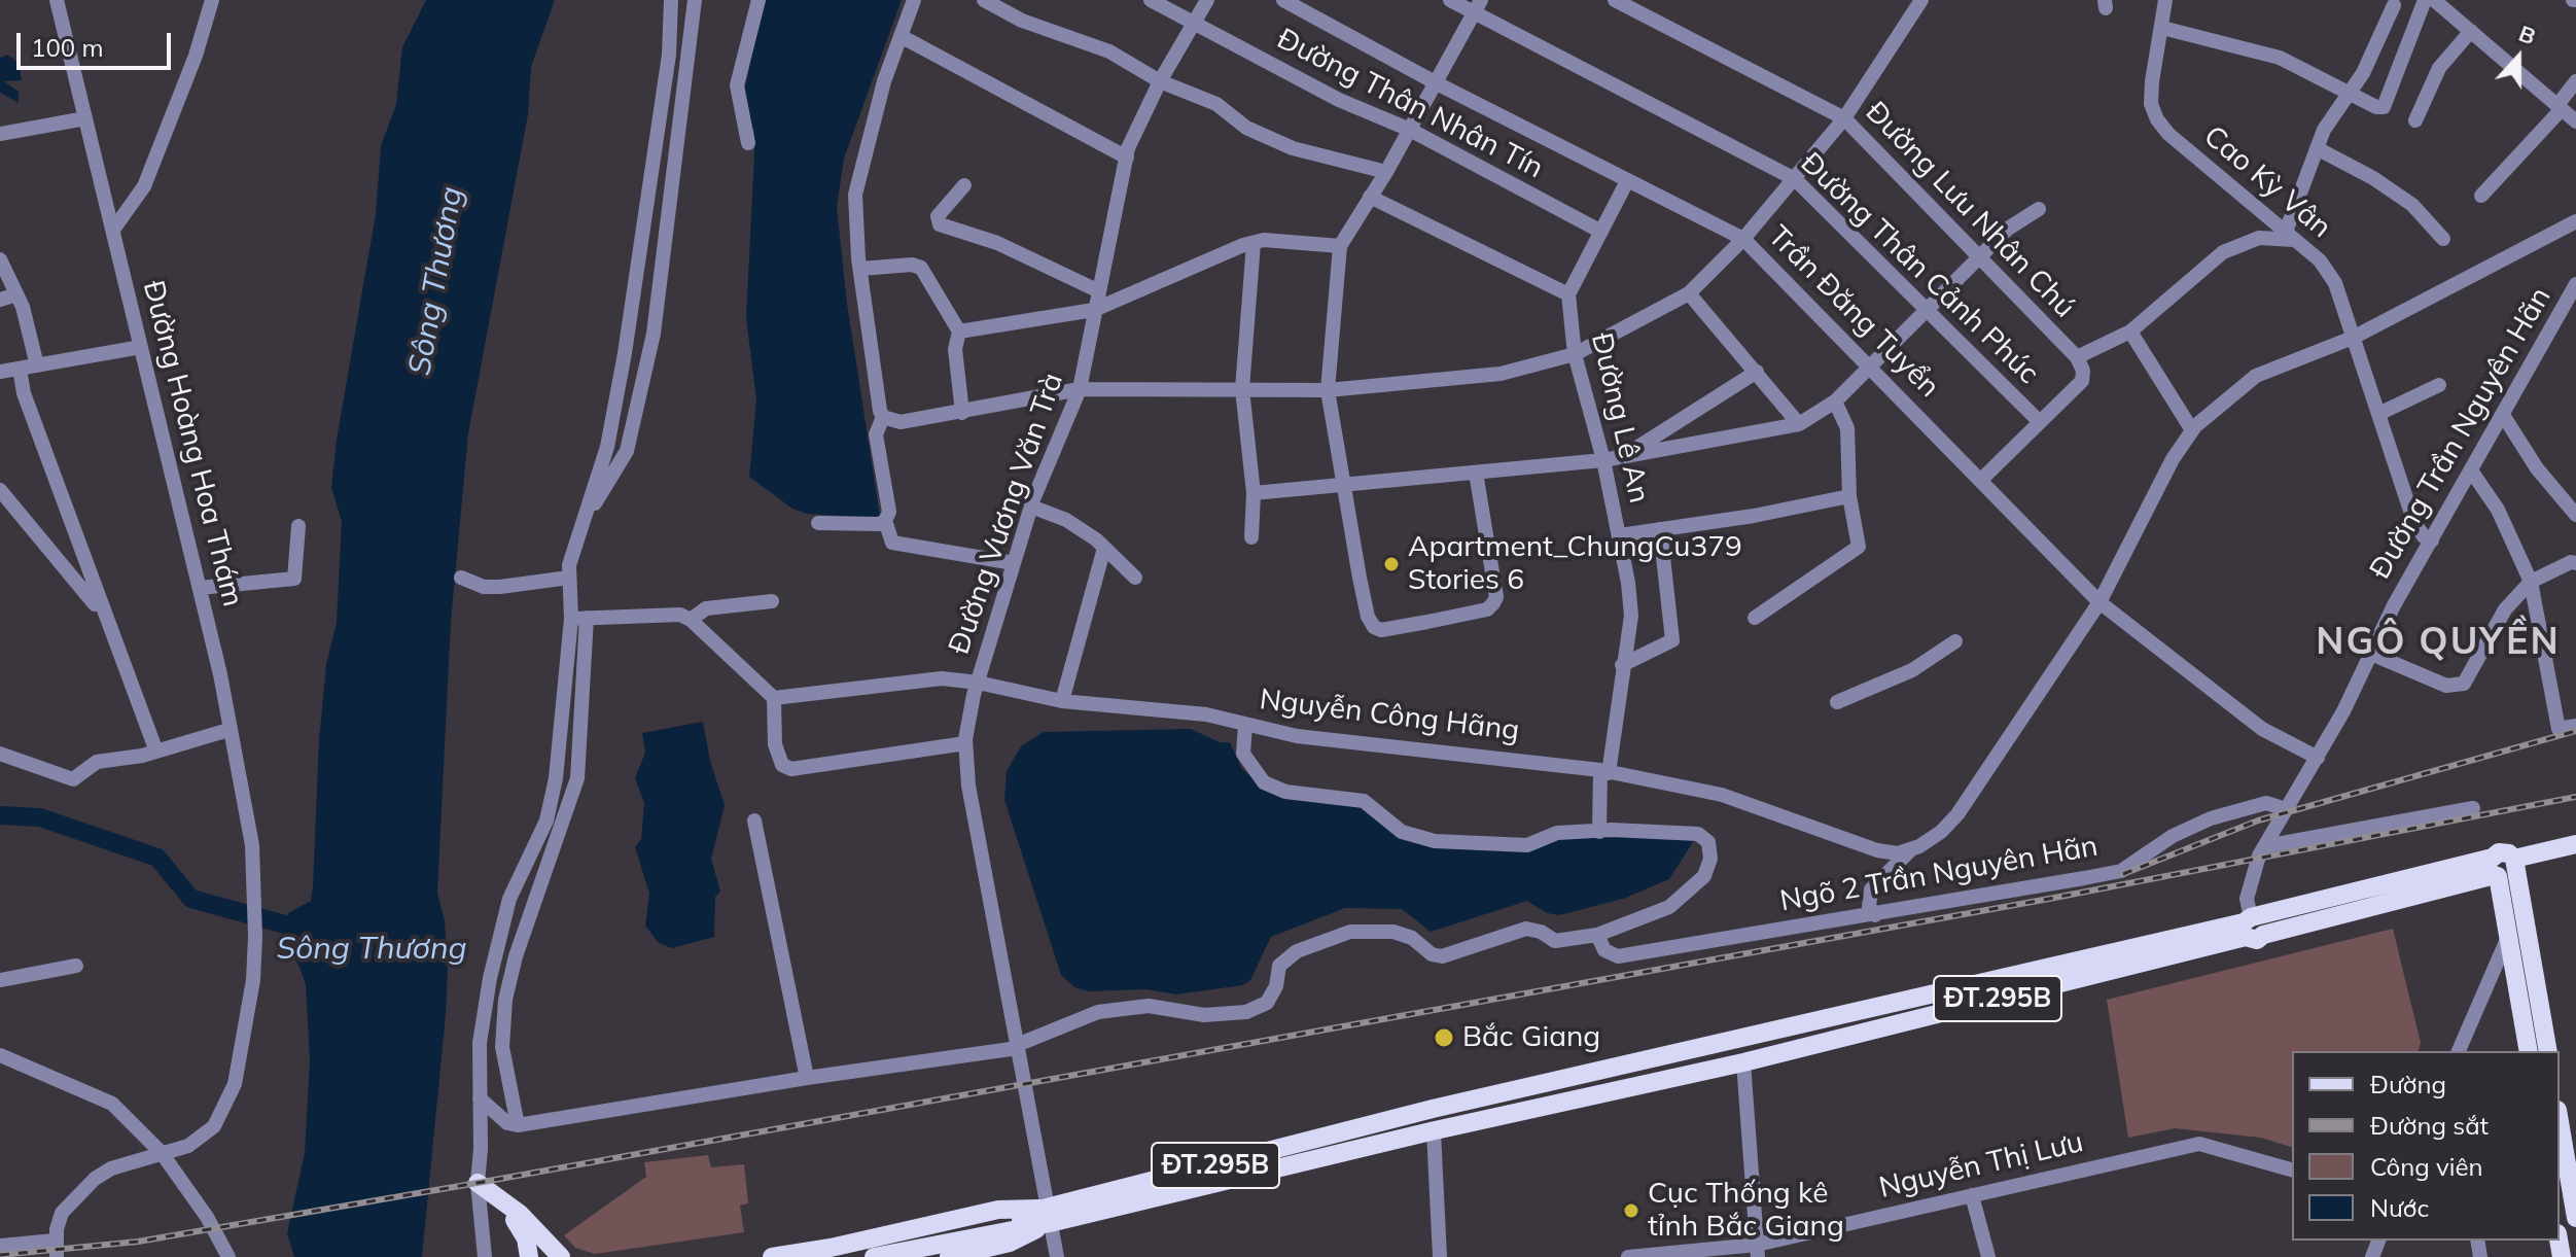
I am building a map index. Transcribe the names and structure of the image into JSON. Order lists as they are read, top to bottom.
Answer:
{
  "streets": {
    "main road": ["ĐT.295B"],
    "street": [
      "Đường Thân Nhân Tín",
      "Cao Kỳ Vân",
      "Đường Lưu Nhân Chú",
      "Đường Thân Cảnh Phúc",
      "Trần Đăng Tuyển",
      "Đường Lê An",
      "Đường Trần Nguyên Hãn",
      "Đường Hoàng Hoa Thám",
      "Đường Vương Văn Trà",
      "Nguyễn Công Hãng",
      "Ngõ 2 Trần Nguyên Hãn",
      "Nguyễn Thị Lưu"
    ]
  },
  "crossings": [
    ["Đường Thân Nhân Tín", "Đường Vương Văn Trà"],
    ["Cao Kỳ Vân", "Đường Trần Nguyên Hãn"],
    ["Đường Lưu Nhân Chú", "Đường Thân Cảnh Phúc"],
    ["Trần Đăng Tuyển", "Đường Trần Nguyên Hãn"],
    ["Đường Lê An", "Nguyễn Công Hãng"],
    ["Đường Trần Nguyên Hãn", "Ngõ 2 Trần Nguyên Hãn"],
    ["Đường Trần Nguyên Hãn", "ĐT.295B"],
    ["Đường Vương Văn Trà", "Nguyễn Công Hãng"],
    ["Đường Vương Văn Trà", "ĐT.295B"]
  ],
  "districts": ["NGÔ QUYỀN"],
  "water": ["Sông Thương"],
  "places": ["Apartment_ChungCu379 Stories 6", "Bắc Giang", "Cục Thống kê tỉnh Bắc Giang"],
  "legend": [
    "Đường",
    "Đường sắt",
    "Công viên",
    "Nước"
  ],
  "scale_bar": "100 m",
  "north": "top"
}
